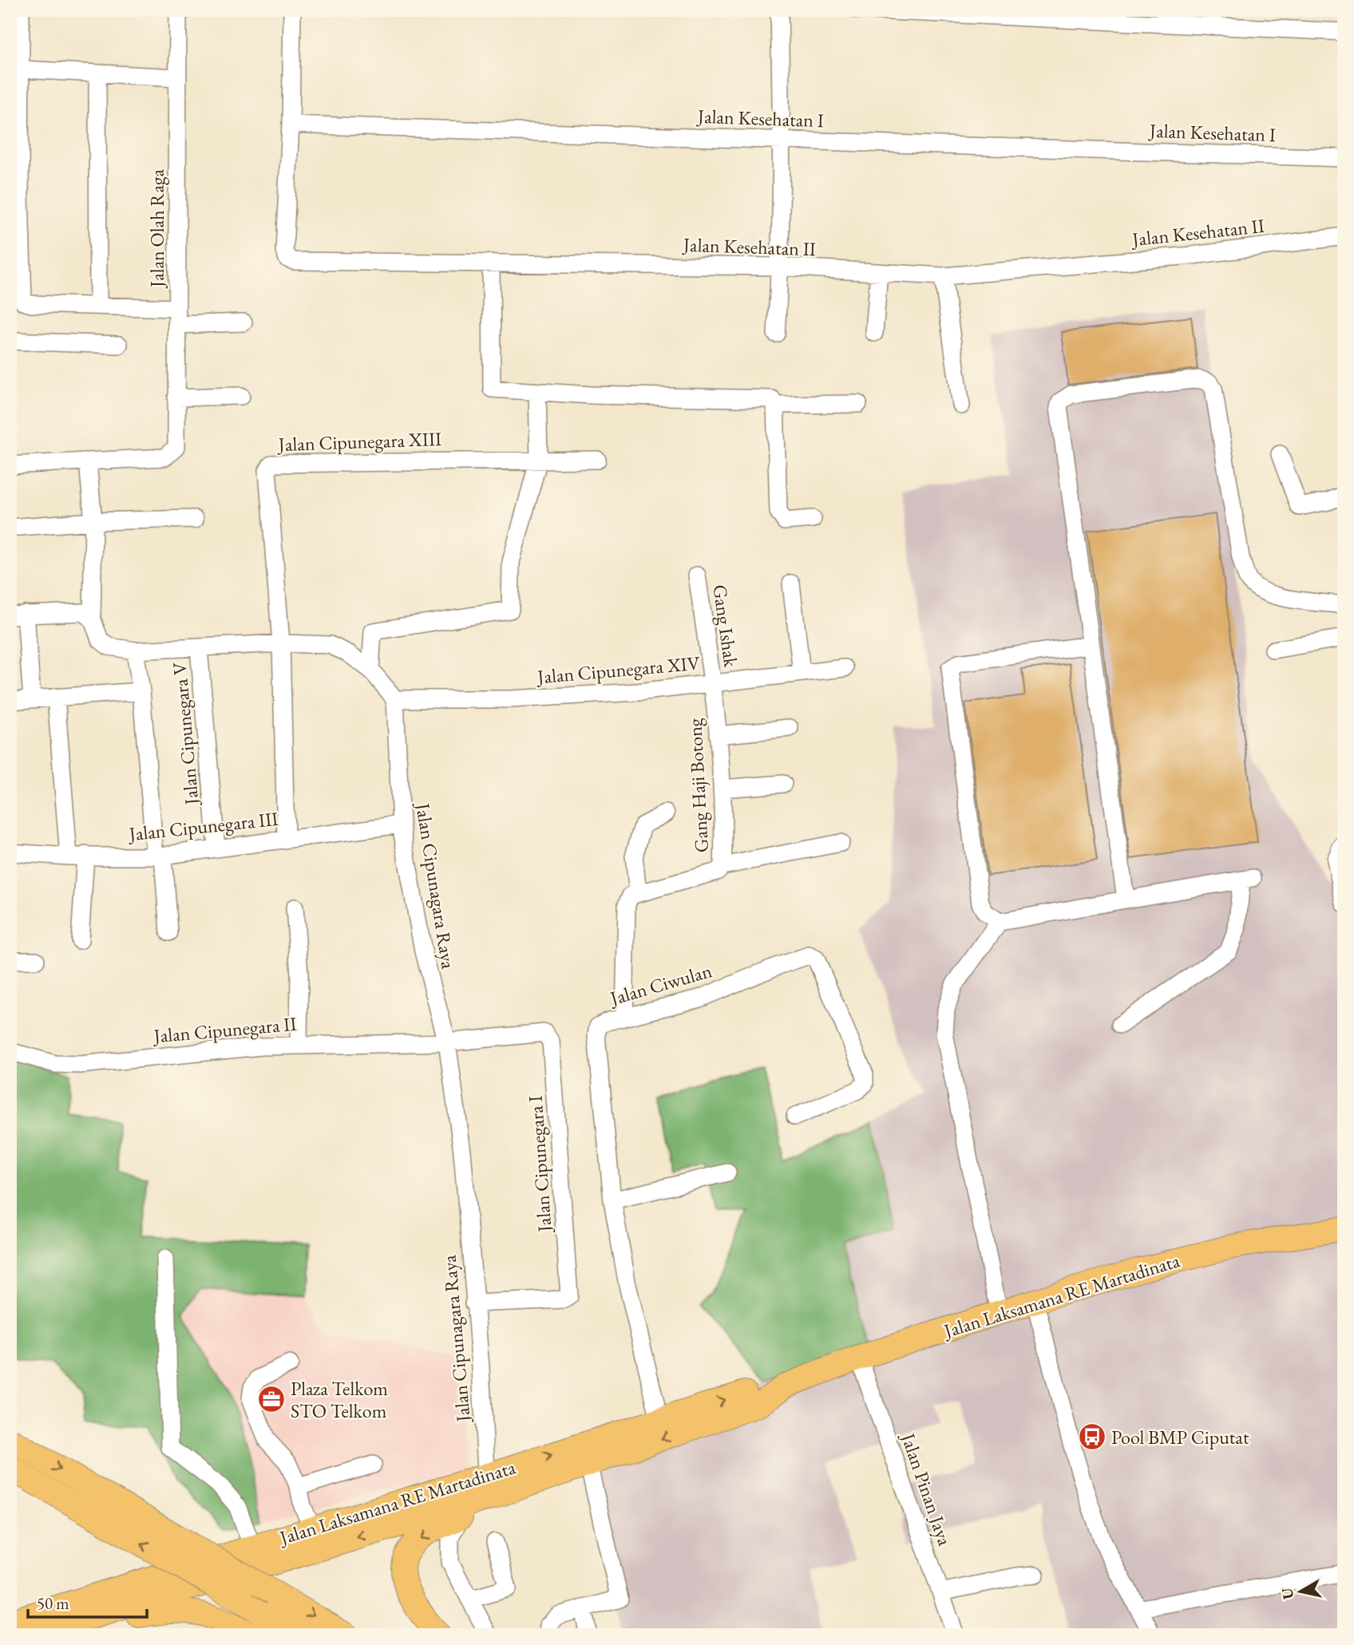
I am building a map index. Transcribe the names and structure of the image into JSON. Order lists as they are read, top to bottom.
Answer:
{
  "streets": {
    "highway": ["Jalan Laksamana RE Martadinata"],
    "street": [
      "Jalan Kesehatan I",
      "Jalan Olah Raga",
      "Jalan Kesehatan II",
      "Jalan Cipunegara XIII",
      "Gang Ishak",
      "Jalan Cipunegara XIV",
      "Jalan Cipunegara V",
      "Gang Haji Botong",
      "Jalan Cipunegara III",
      "Jalan Cipunagara Raya",
      "Jalan Ciwulan",
      "Jalan Cipunegara II",
      "Jalan Cipunegara I",
      "Jalan Pinan Jaya"
    ]
  },
  "crossings": [
    ["Jalan Kesehatan I", "Jalan Kesehatan II"],
    ["Gang Ishak", "Jalan Cipunegara XIV"],
    ["Gang Ishak", "Gang Haji Botong"],
    ["Jalan Cipunegara XIV", "Gang Haji Botong"],
    ["Jalan Cipunegara XIV", "Jalan Cipunagara Raya"],
    ["Jalan Cipunegara V", "Jalan Cipunegara III"],
    ["Jalan Cipunegara III", "Jalan Cipunagara Raya"],
    ["Jalan Cipunagara Raya", "Jalan Cipunegara II"],
    ["Jalan Cipunagara Raya", "Jalan Cipunegara I"],
    ["Jalan Cipunagara Raya", "Jalan Laksamana RE Martadinata"],
    ["Jalan Ciwulan", "Jalan Laksamana RE Martadinata"],
    ["Jalan Cipunegara II", "Jalan Cipunegara I"],
    ["Jalan Laksamana RE Martadinata", "Jalan Pinan Jaya"]
  ],
  "places": {
    "office": ["Plaza Telkom STO Telkom"],
    "bus stop": ["Pool BMP Ciputat"]
  },
  "scale_bar": "50 m",
  "north": "left"
}
